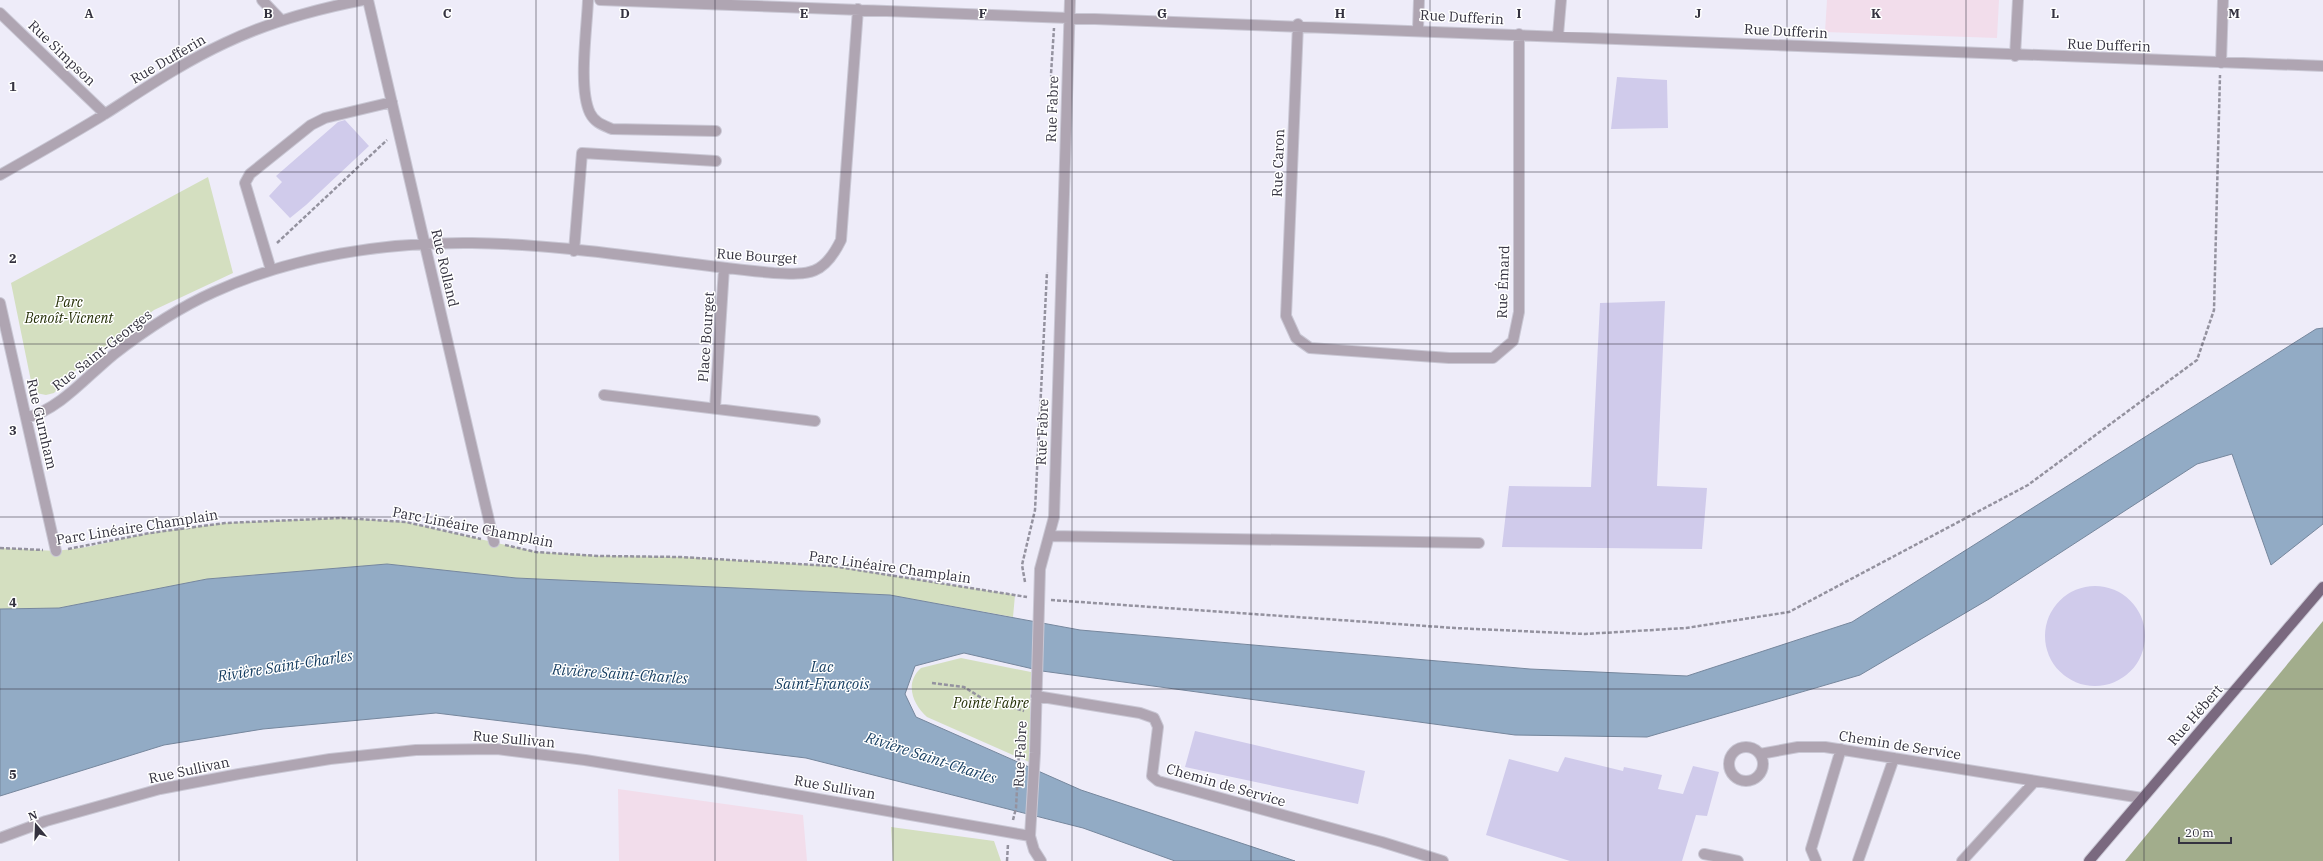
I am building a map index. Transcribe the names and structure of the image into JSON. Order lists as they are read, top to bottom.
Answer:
{
  "streets": {
    "main road": ["Rue Hébert"],
    "street": [
      "Rue Dufferin",
      "Rue Simpson",
      "Rue Fabre",
      "Rue Caron",
      "Rue Bourget",
      "Rue Rolland",
      "Rue Émard",
      "Place Bourget",
      "Rue Saint-Georges",
      "Rue Gurnham",
      "Rue Sullivan",
      "Chemin de Service"
    ],
    "path": ["Parc Linéaire Champlain"]
  },
  "crossings": [
    ["Rue Dufferin", "Rue Simpson"],
    ["Rue Dufferin", "Rue Fabre"],
    ["Rue Dufferin", "Rue Caron"],
    ["Rue Dufferin", "Rue Bourget"],
    ["Rue Dufferin", "Rue Émard"],
    ["Rue Dufferin", "Parc Linéaire Champlain"],
    ["Rue Fabre", "Parc Linéaire Champlain"],
    ["Rue Fabre", "Rue Sullivan"],
    ["Rue Fabre", "Chemin de Service"],
    ["Rue Caron", "Rue Émard"],
    ["Rue Bourget", "Rue Rolland"],
    ["Rue Bourget", "Place Bourget"],
    ["Rue Bourget", "Rue Saint-Georges"],
    ["Rue Rolland", "Rue Saint-Georges"],
    ["Rue Rolland", "Parc Linéaire Champlain"],
    ["Rue Saint-Georges", "Rue Gurnham"],
    ["Rue Gurnham", "Parc Linéaire Champlain"],
    ["Rue Hébert", "Chemin de Service"]
  ],
  "water": ["Rivière Saint-Charles", "Lac Saint-François"],
  "parks": ["Parc Benoît-Vicnent", "Pointe Fabre"],
  "scale_bar": "20 m",
  "north": "top",
  "grid": {
    "columns": [
      "A",
      "B",
      "C",
      "D",
      "E",
      "F",
      "G",
      "H",
      "I",
      "J",
      "K",
      "L",
      "M"
    ],
    "rows": [
      "1",
      "2",
      "3",
      "4",
      "5"
    ]
  }
}
